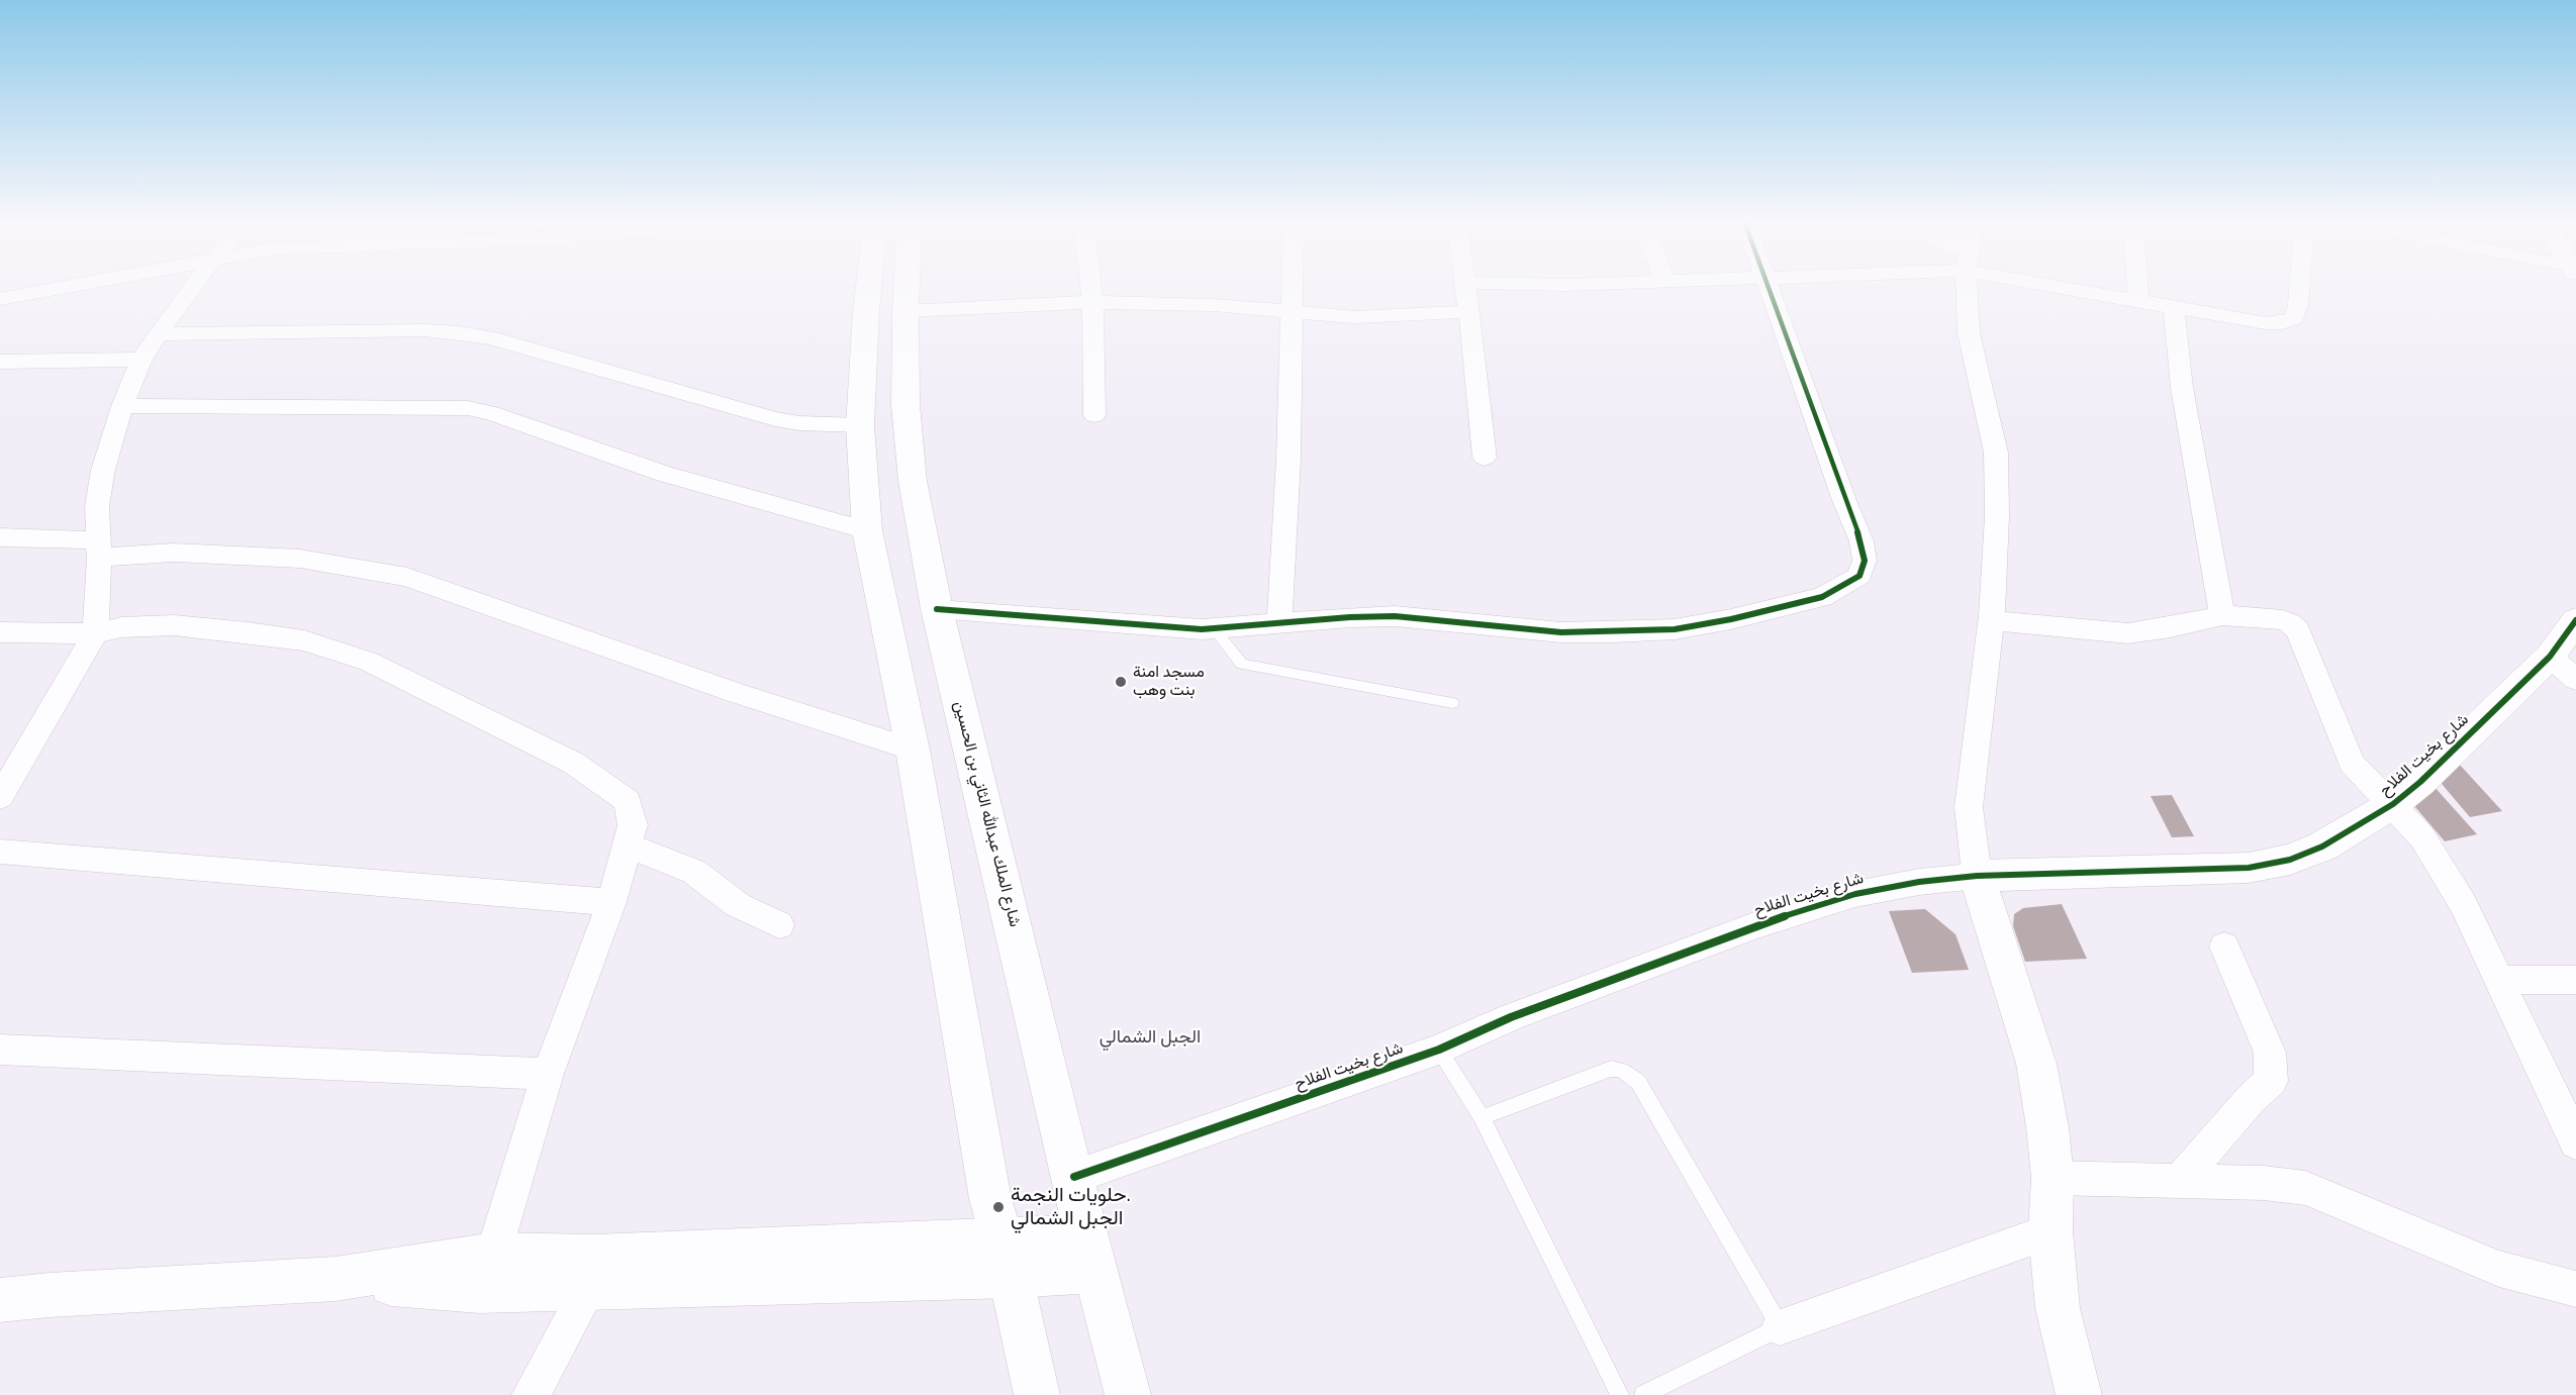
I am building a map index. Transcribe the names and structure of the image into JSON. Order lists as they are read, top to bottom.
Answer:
{
  "streets": {
    "main road": ["شارع بخيت الفلاح", "شارع الملك عبدالله الثاني بن الحسين"]
  },
  "crossings": [
    ["شارع بخيت الفلاح", "شارع الملك عبدالله الثاني بن الحسين"]
  ],
  "districts": ["الجبل الشمالي"],
  "places": ["مسجد امنة بنت وهب", "حلويات النجمة. الجبل الشمالي"]
}
